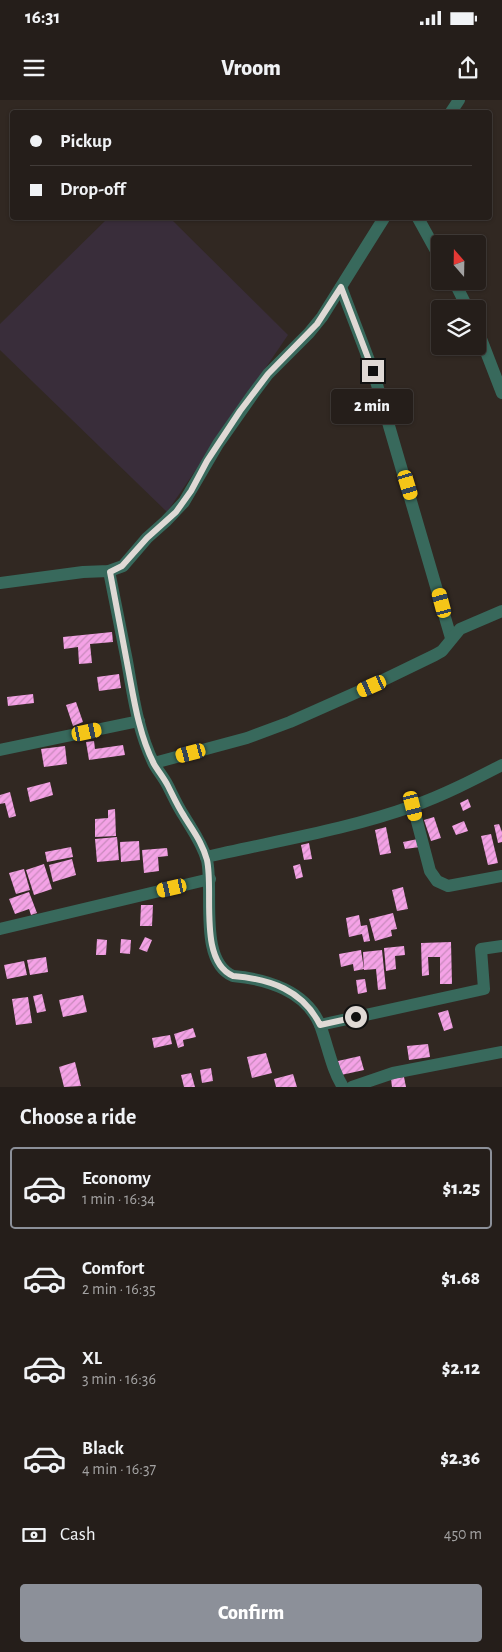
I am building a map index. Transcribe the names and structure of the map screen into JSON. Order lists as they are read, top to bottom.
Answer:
{
  "north": "top",
  "page": {
    "status": "16:31",
    "header": "Vroom",
    "banner": ["Pickup", "Drop-off"],
    "bubble": "2 min",
    "heading": "Choose a ride",
    "list": [
      {
        "name": "Economy",
        "note": "1 min · 16:34",
        "value": "$1.25"
      },
      {
        "name": "Comfort",
        "note": "2 min · 16:35",
        "value": "$1.68"
      },
      {
        "name": "XL",
        "note": "3 min · 16:36",
        "value": "$2.12"
      },
      {
        "name": "Black",
        "note": "4 min · 16:37",
        "value": "$2.36"
      }
    ],
    "pay": ["Cash", "450 m"],
    "buttons": "Confirm"
  }
}
